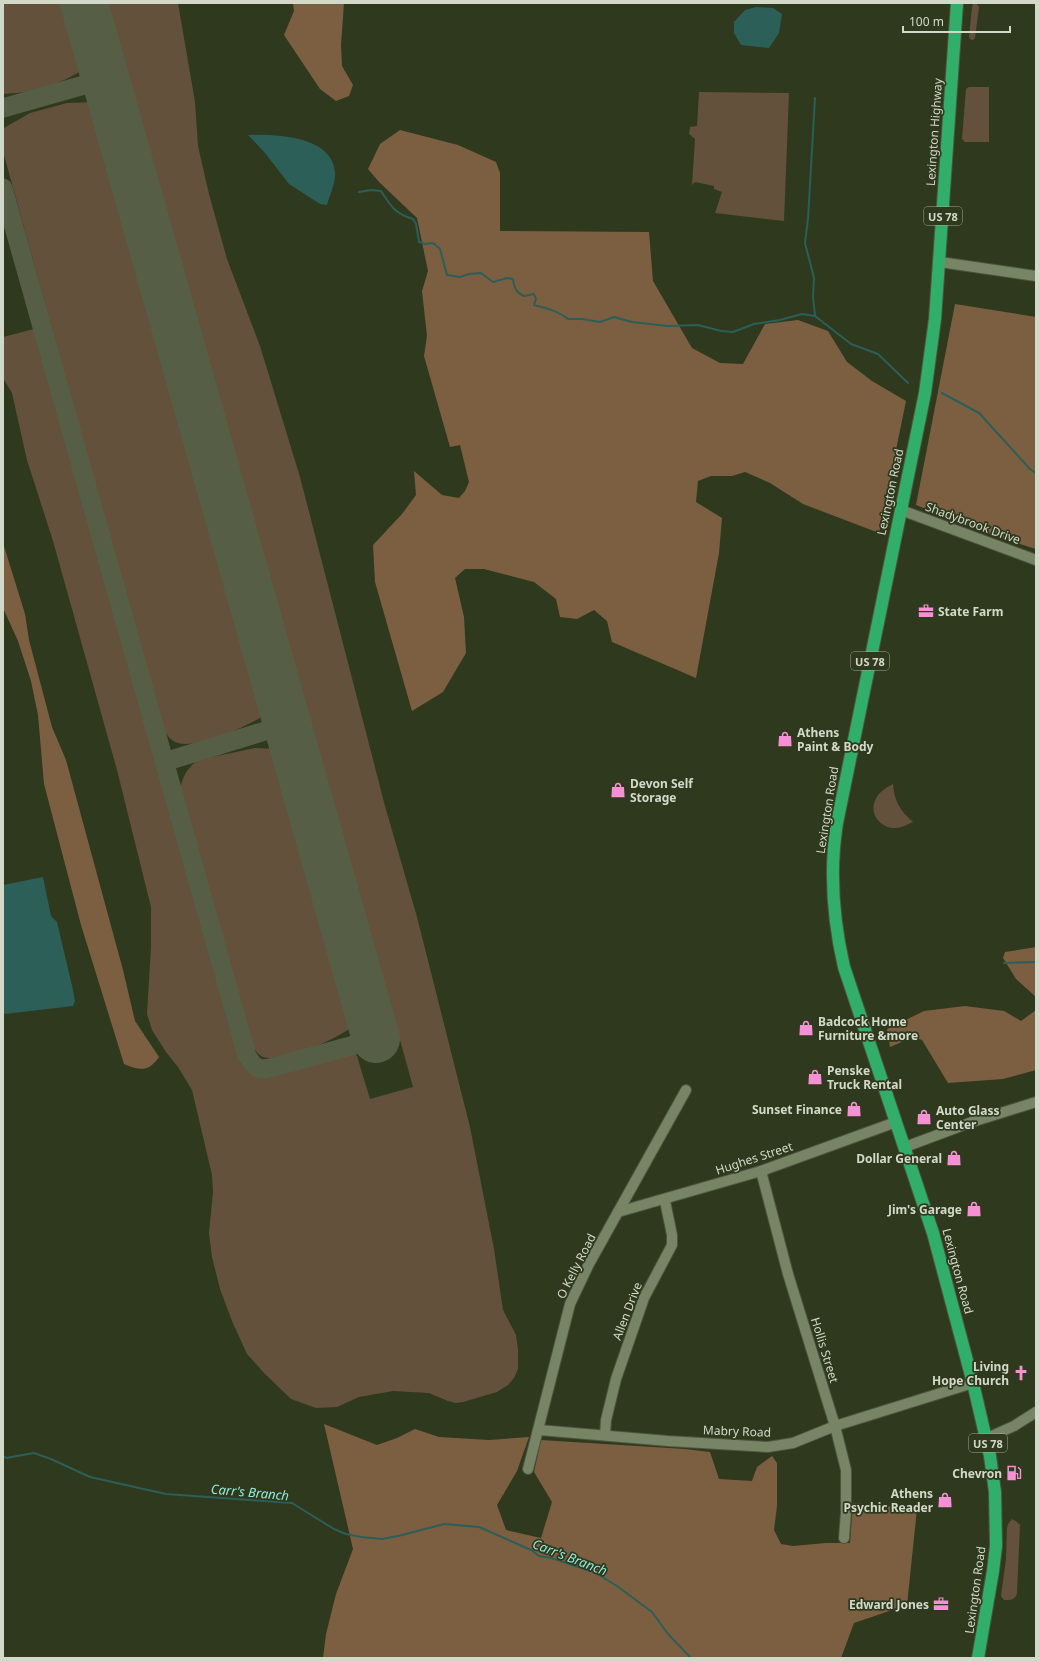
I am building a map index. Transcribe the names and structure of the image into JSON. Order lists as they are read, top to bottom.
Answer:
{
  "streets": {
    "highway": ["Lexington Highway", "US 78", "Lexington Road"],
    "street": [
      "Shadybrook Drive",
      "Hughes Street",
      "O Kelly Road",
      "Allen Drive",
      "Hollis Street",
      "Mabry Road"
    ]
  },
  "crossings": [
    ["Lexington Highway", "Lexington Road"],
    ["Lexington Road", "Shadybrook Drive"],
    ["Lexington Road", "Hughes Street"],
    ["Lexington Road", "Mabry Road"],
    ["Hughes Street", "O Kelly Road"],
    ["Hughes Street", "Allen Drive"],
    ["Hughes Street", "Hollis Street"],
    ["O Kelly Road", "Mabry Road"],
    ["Allen Drive", "Mabry Road"],
    ["Hollis Street", "Mabry Road"]
  ],
  "water": ["Carr's Branch"],
  "places": {
    "office": ["State Farm", "Edward Jones"],
    "shop": [
      "Athens Paint & Body",
      "Devon Self Storage",
      "Badcock Home Furniture &more",
      "Penske Truck Rental",
      "Sunset Finance",
      "Auto Glass Center",
      "Dollar General",
      "Jim's Garage",
      "Athens Psychic Reader"
    ],
    "church": ["Living Hope Church"],
    "fuel station": ["Chevron"]
  },
  "scale_bar": "100 m"
}
